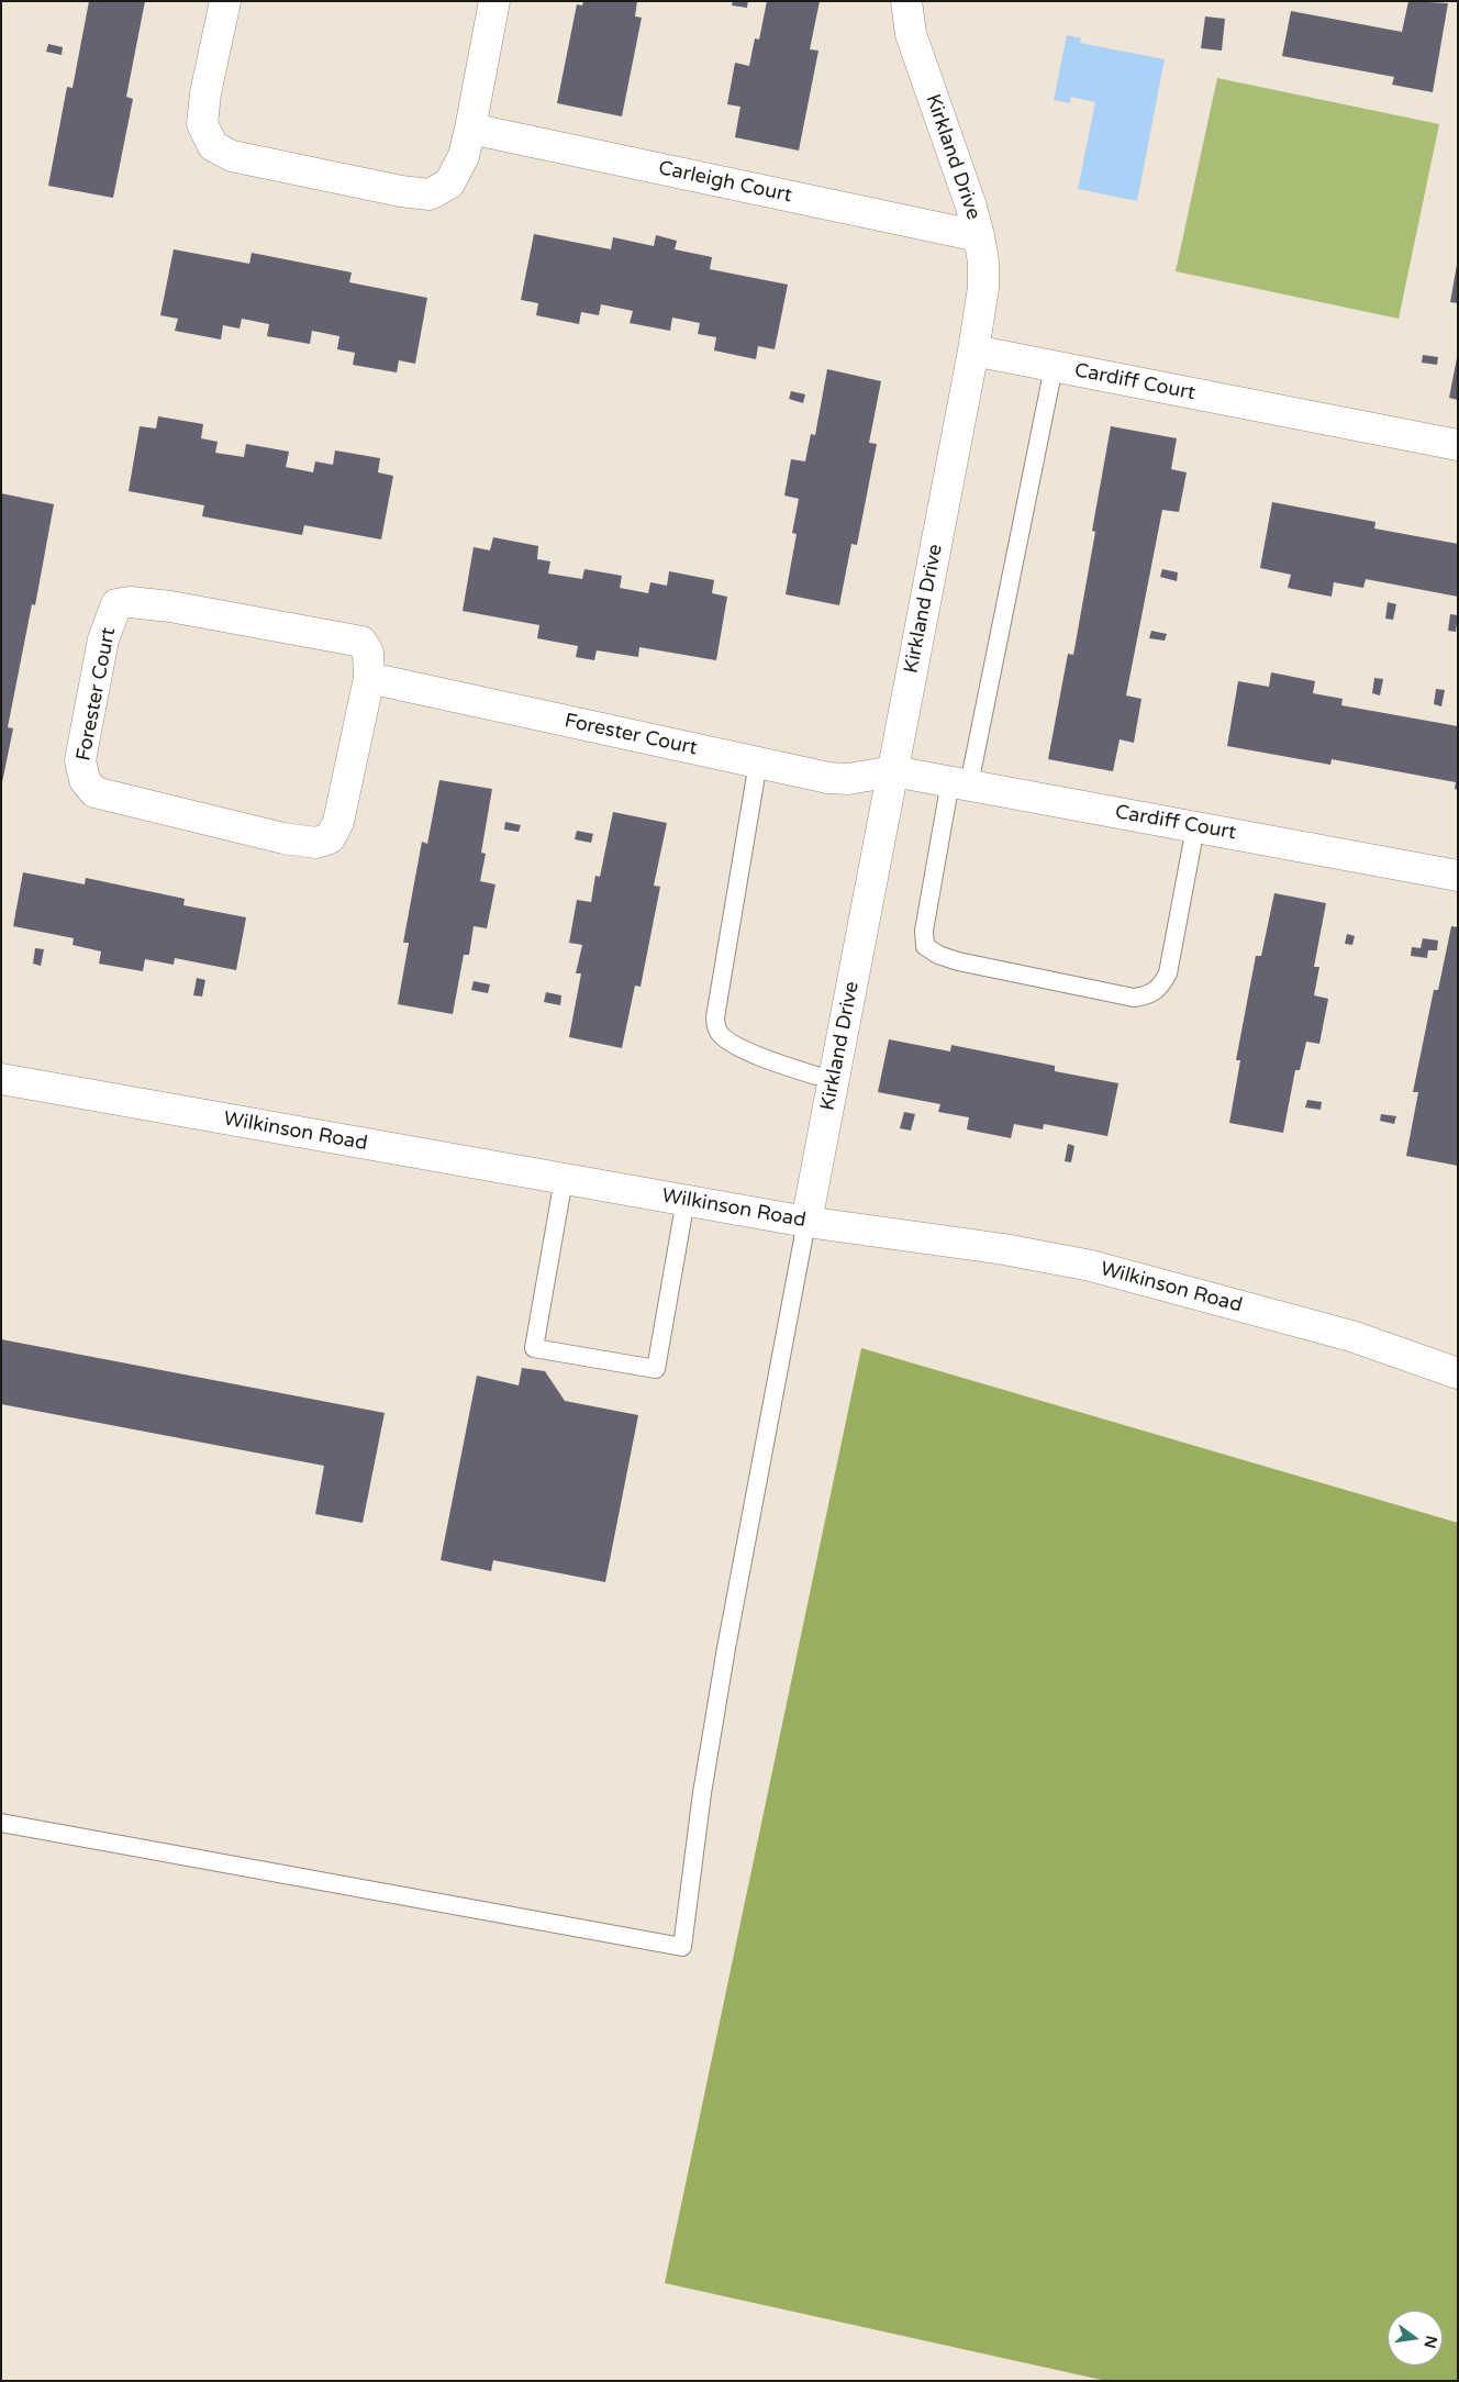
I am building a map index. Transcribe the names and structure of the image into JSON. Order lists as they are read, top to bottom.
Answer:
{
  "streets": {
    "street": [
      "Kirkland Drive",
      "Carleigh Court",
      "Cardiff Court",
      "Forester Court",
      "Wilkinson Road"
    ]
  },
  "crossings": [
    ["Kirkland Drive", "Carleigh Court"],
    ["Kirkland Drive", "Cardiff Court"],
    ["Kirkland Drive", "Forester Court"],
    ["Kirkland Drive", "Wilkinson Road"],
    ["Cardiff Court", "Forester Court"]
  ],
  "north": "right"
}
